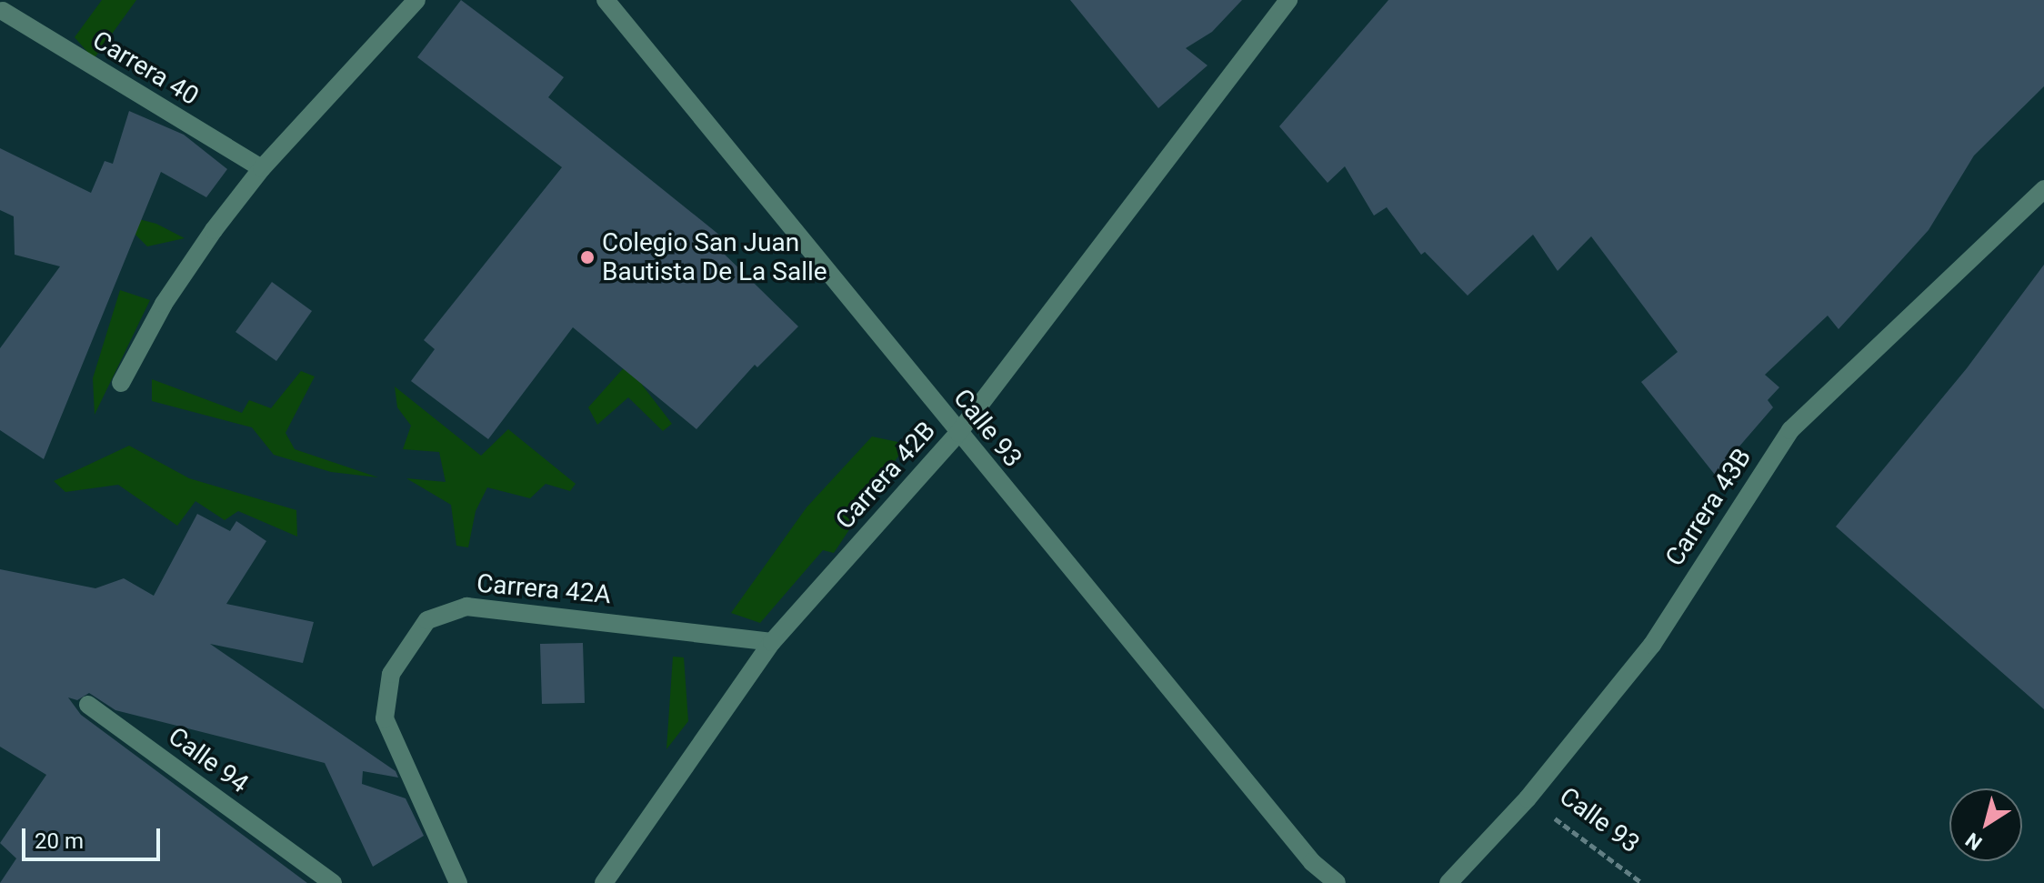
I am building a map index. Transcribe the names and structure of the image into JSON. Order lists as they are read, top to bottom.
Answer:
{
  "streets": {
    "street": [
      "Carrera 40",
      "Calle 93",
      "Carrera 42B",
      "Carrera 43B",
      "Carrera 42A",
      "Calle 94"
    ]
  },
  "crossings": [
    ["Calle 93", "Carrera 42B"],
    ["Calle 93", "Carrera 43B"],
    ["Carrera 42B", "Carrera 42A"]
  ],
  "places": ["Colegio San Juan Bautista De La Salle"],
  "scale_bar": "20 m",
  "north": "bottom left"
}
